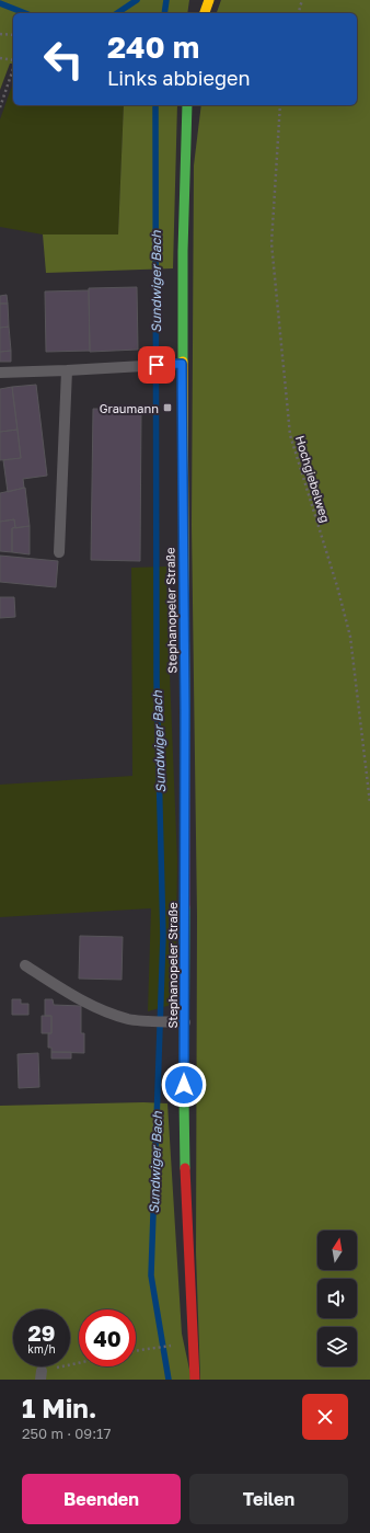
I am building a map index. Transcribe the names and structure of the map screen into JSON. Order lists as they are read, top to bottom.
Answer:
{
  "streets": {
    "street": ["Stephanopeler Straße"],
    "path": ["Hochgiebelweg"]
  },
  "water": ["Sundwiger Bach"],
  "places": {
    "transit": ["Graumann"]
  },
  "north": "top",
  "page": {
    "turn": ["240 m", "Links abbiegen"],
    "speed": "29 km/h",
    "limit": "40",
    "heading": ["1 Min.", "250 m · 09:17"],
    "buttons": ["Beenden", "Teilen"]
  }
}
